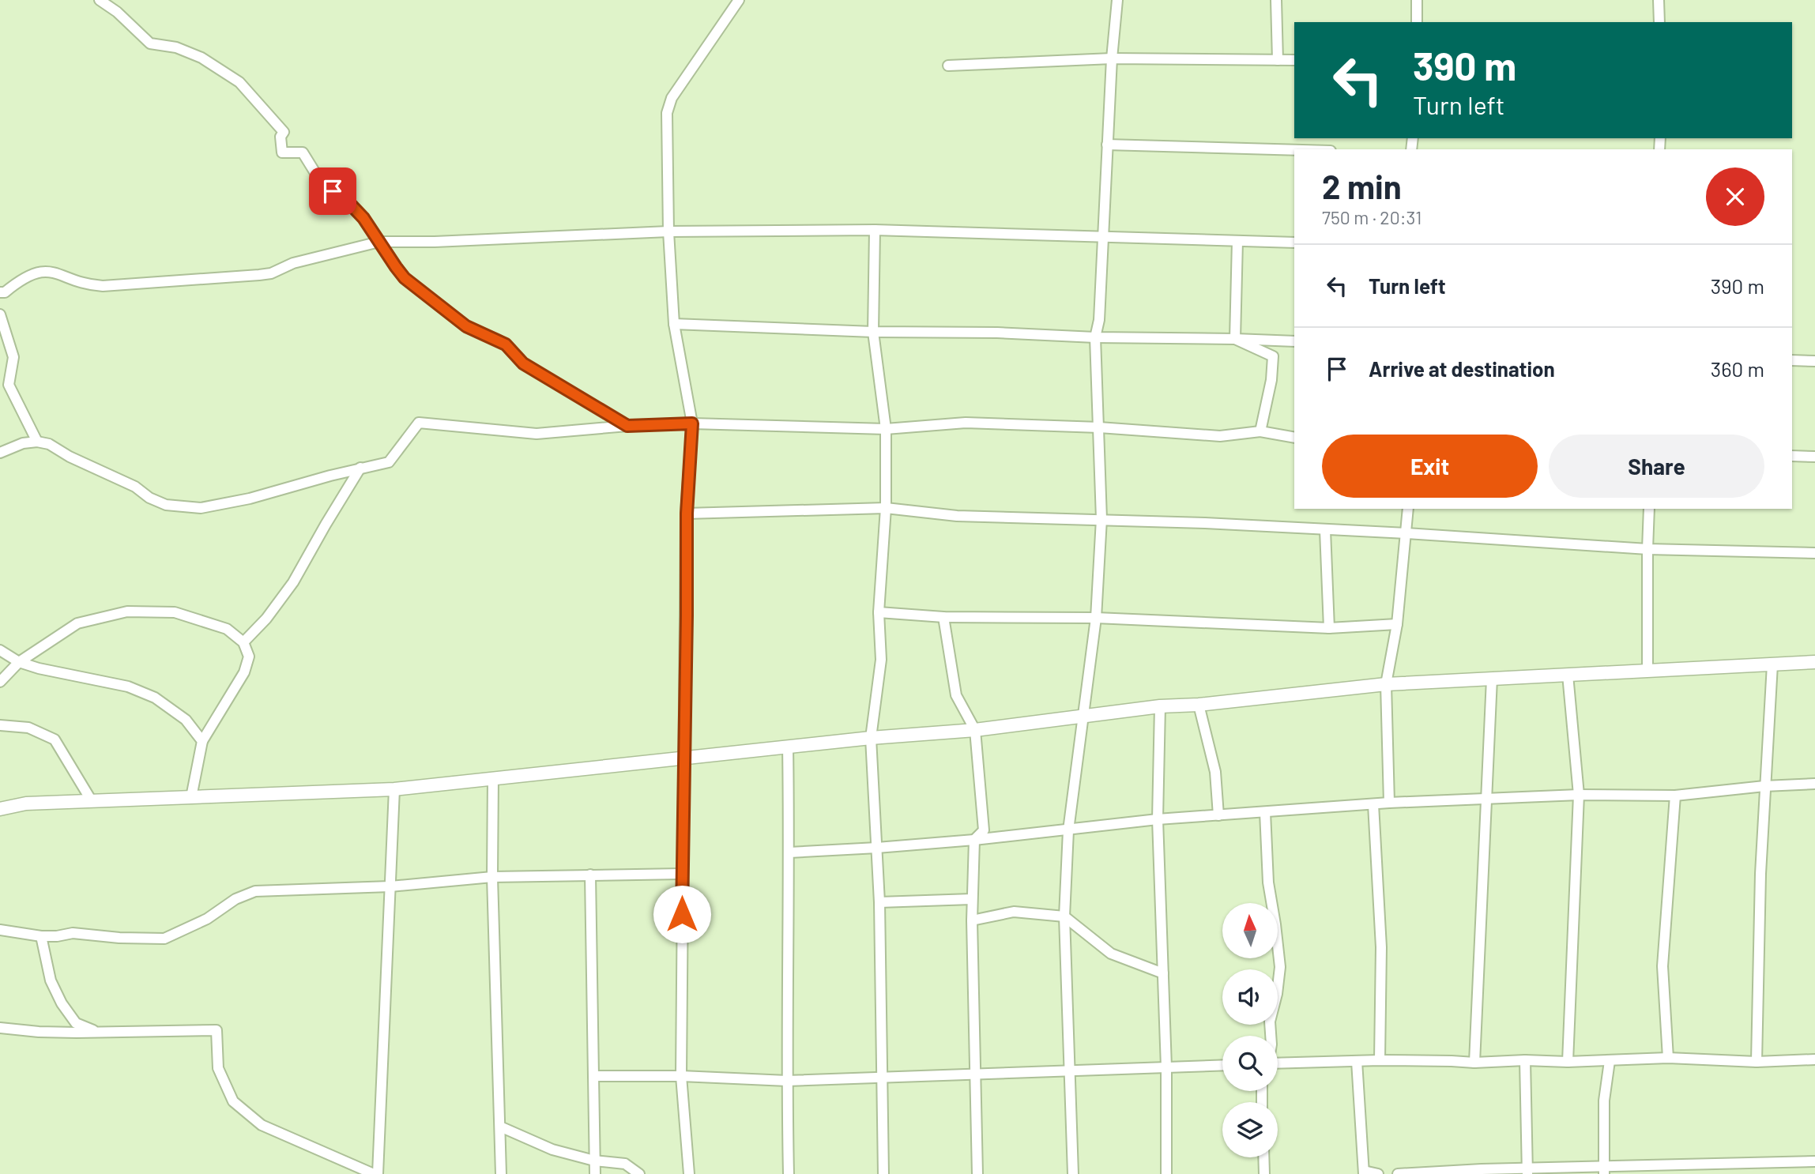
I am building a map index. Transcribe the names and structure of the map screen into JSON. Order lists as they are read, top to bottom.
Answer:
{
  "north": "top",
  "page": {
    "turn": ["390 m", "Turn left"],
    "heading": ["2 min", "750 m · 20:31"],
    "list": [
      {
        "name": "Turn left",
        "value": "390 m"
      },
      {
        "name": "Arrive at destination",
        "value": "360 m"
      }
    ],
    "buttons": ["Exit", "Share"]
  }
}
